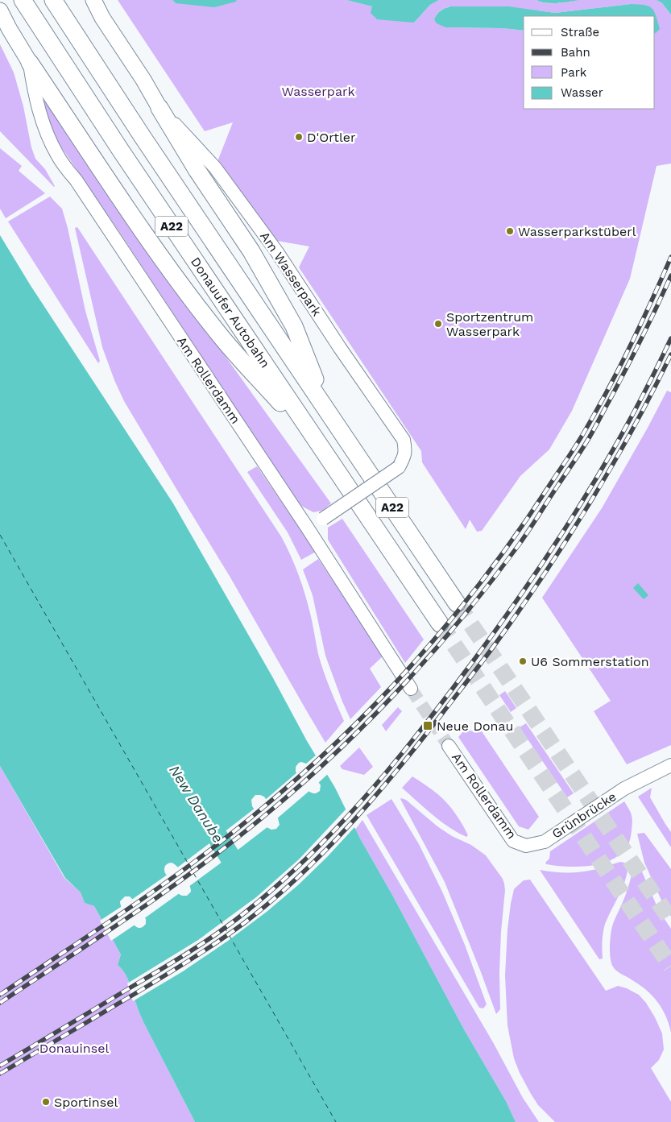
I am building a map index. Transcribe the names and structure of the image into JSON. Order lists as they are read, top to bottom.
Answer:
{
  "streets": {
    "highway": ["A22", "Donauufer Autobahn"],
    "street": ["Am Wasserpark", "Am Rollerdamm", "Grünbrücke"]
  },
  "crossings": [
    ["Am Wasserpark", "Am Rollerdamm"],
    ["Am Rollerdamm", "Grünbrücke"]
  ],
  "water": ["New Danube"],
  "parks": ["Wasserpark", "Donauinsel"],
  "places": {
    "other": [
      "D'Ortler",
      "Wasserparkstüberl",
      "Sportzentrum Wasserpark",
      "U6 Sommerstation",
      "Sportinsel"
    ],
    "transit": ["Neue Donau"]
  },
  "legend": [
    "Straße",
    "Bahn",
    "Park",
    "Wasser"
  ]
}
